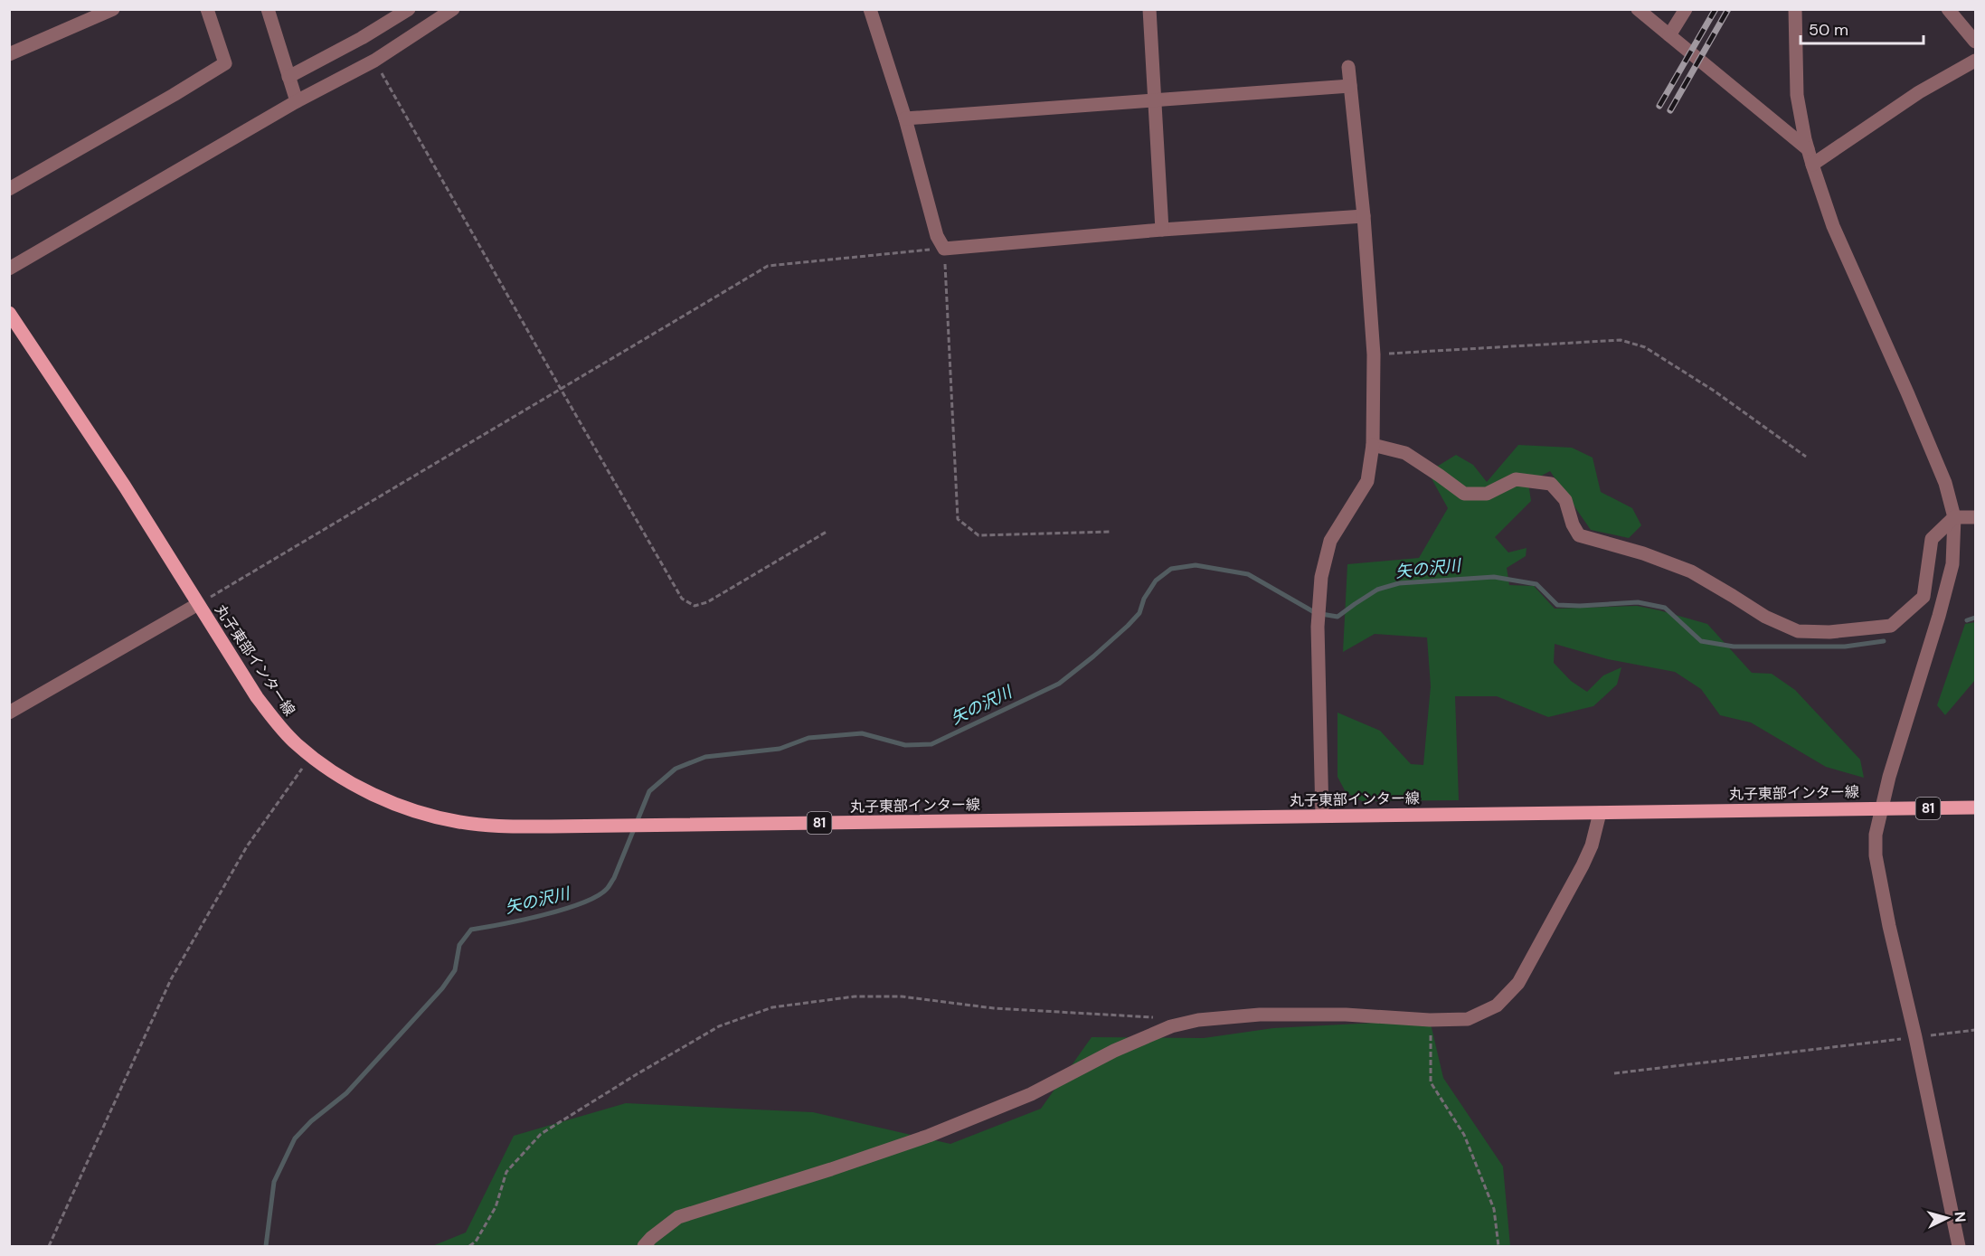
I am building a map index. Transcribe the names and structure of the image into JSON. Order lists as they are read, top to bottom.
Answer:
{
  "streets": {
    "main road": ["丸子東部インター線", "81"]
  },
  "water": ["矢の沢川"],
  "scale_bar": "50 m",
  "north": "right"
}
